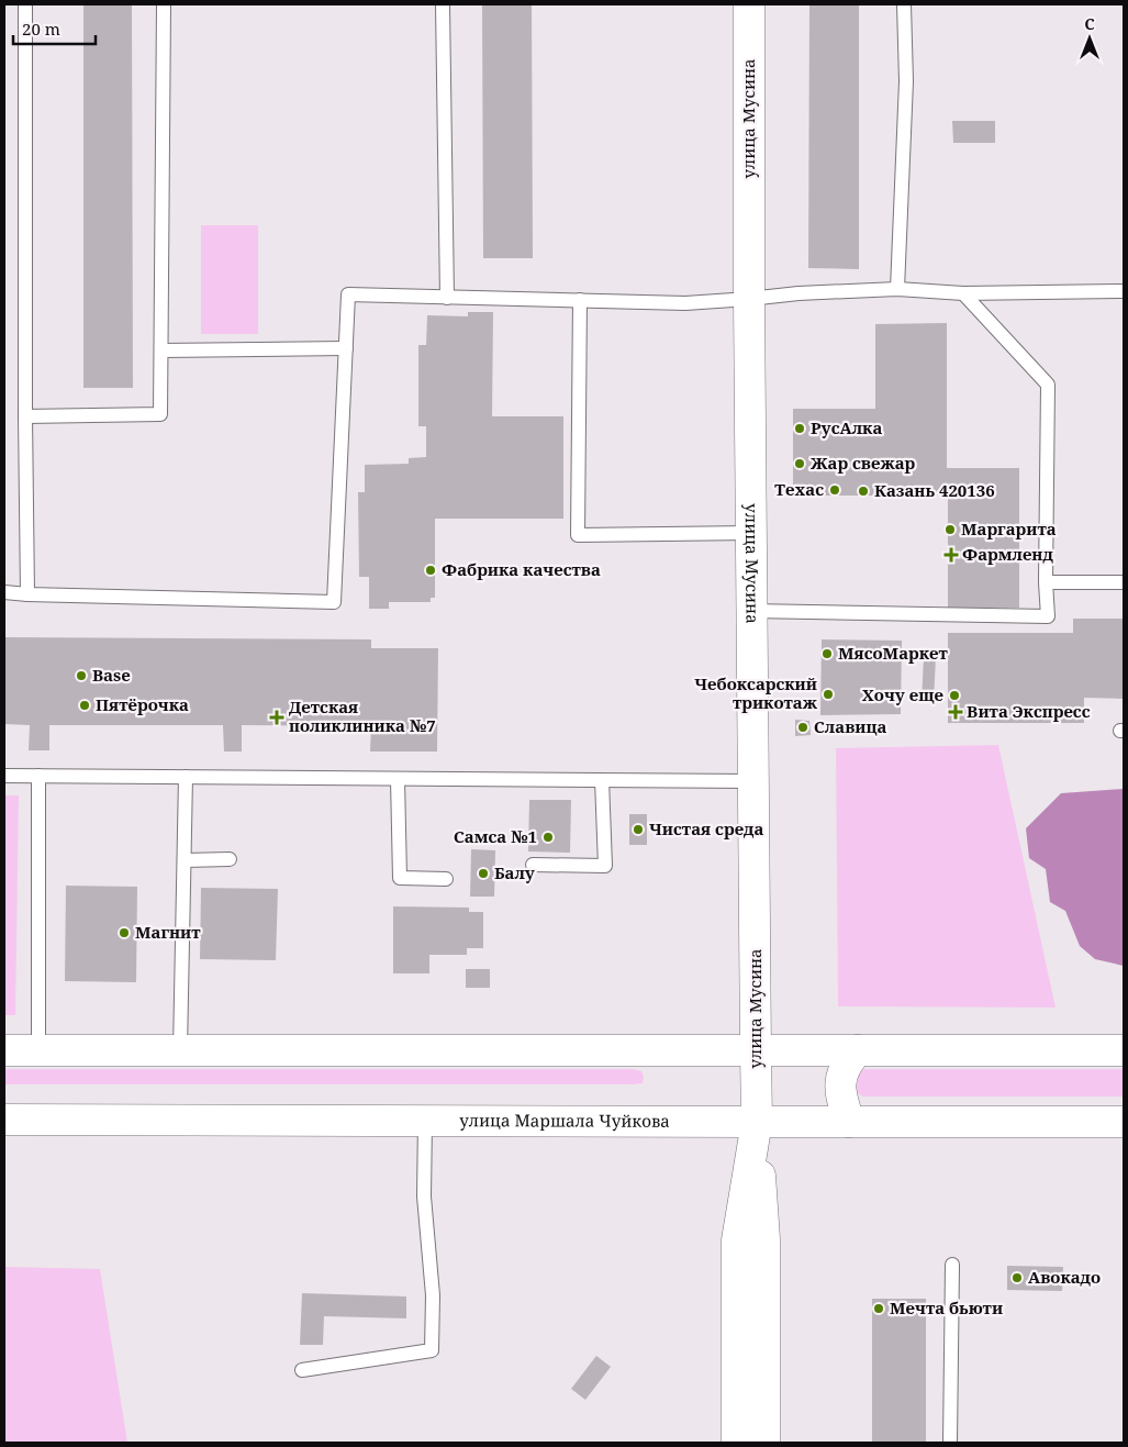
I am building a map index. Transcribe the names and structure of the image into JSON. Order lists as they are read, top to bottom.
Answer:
{
  "streets": {
    "main road": ["улица Мусина", "улица Маршала Чуйкова"]
  },
  "crossings": [
    ["улица Мусина", "улица Маршала Чуйкова"]
  ],
  "places": {
    "other": [
      "РусАлка",
      "Жар свежар",
      "Техас",
      "Казань 420136",
      "Маргарита",
      "Фабрика качества",
      "МясоМаркет",
      "Base",
      "Чебоксарский трикотаж",
      "Хочу еще",
      "Пятёрочка",
      "Славица",
      "Чистая среда",
      "Самса №1",
      "Балу",
      "Магнит",
      "Авокадо",
      "Мечта бьюти"
    ],
    "health": ["Фармленд", "Вита Экспресс", "Детская поликлиника №7"]
  },
  "scale_bar": "20 m",
  "north": "top"
}
